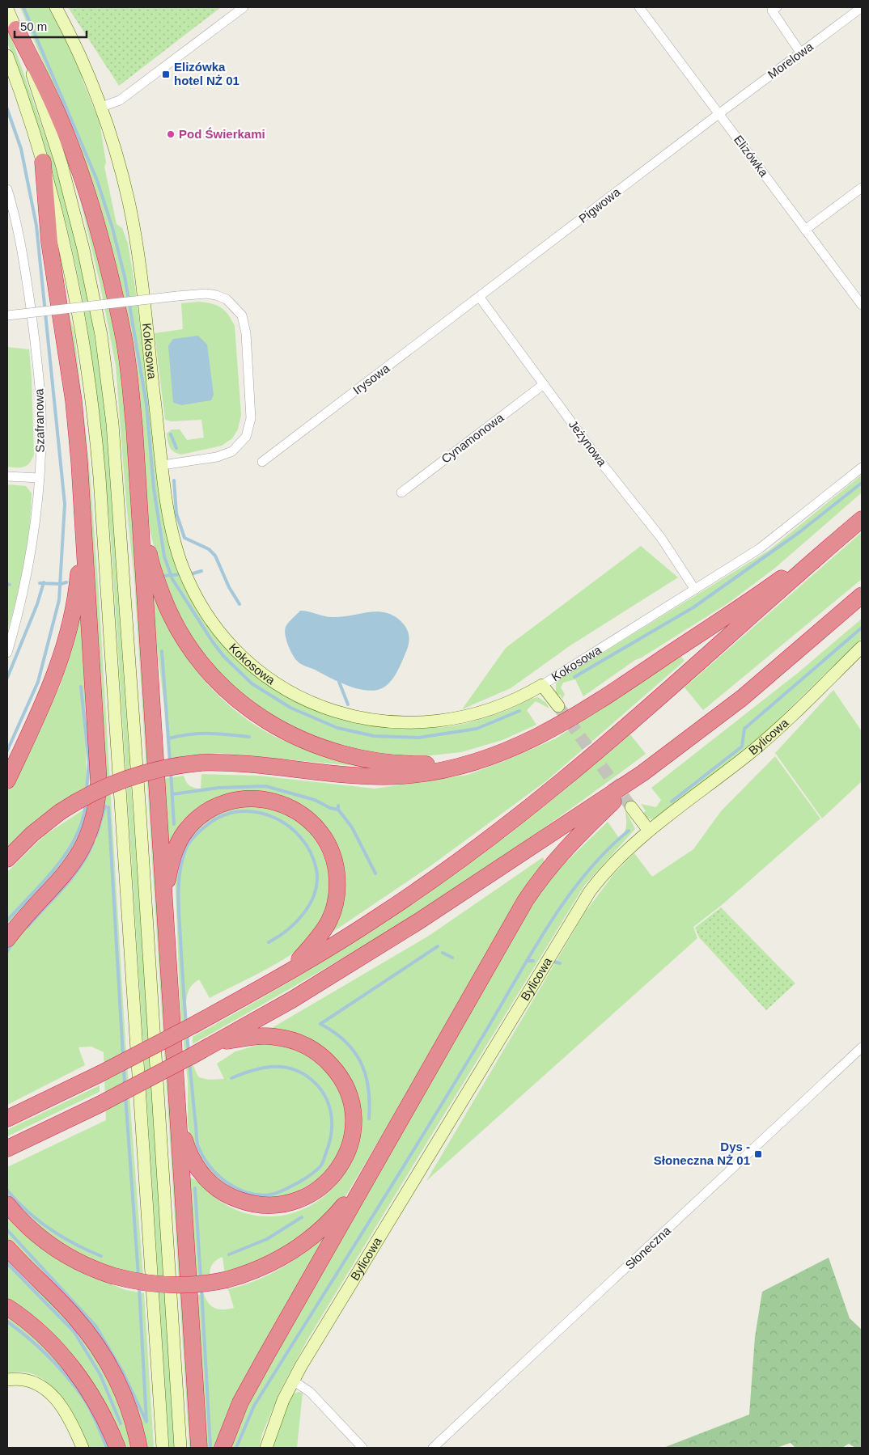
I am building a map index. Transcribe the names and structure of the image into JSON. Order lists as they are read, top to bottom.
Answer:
{
  "streets": {
    "main road": ["Kokosowa", "Bylicowa"],
    "street": [
      "Morelowa",
      "Elizówka",
      "Pigwowa",
      "Irysowa",
      "Szafranowa",
      "Cynamonowa",
      "Jeżynowa",
      "Słoneczna"
    ]
  },
  "crossings": [
    ["Morelowa", "Elizówka"],
    ["Morelowa", "Pigwowa"],
    ["Elizówka", "Pigwowa"],
    ["Pigwowa", "Irysowa"],
    ["Pigwowa", "Jeżynowa"],
    ["Kokosowa", "Jeżynowa"],
    ["Irysowa", "Jeżynowa"],
    ["Cynamonowa", "Jeżynowa"]
  ],
  "places": {
    "transit": ["Elizówka hotel NŻ 01", "Dys - Słoneczna NŻ 01"],
    "other": ["Pod Świerkami"]
  },
  "scale_bar": "50 m"
}
